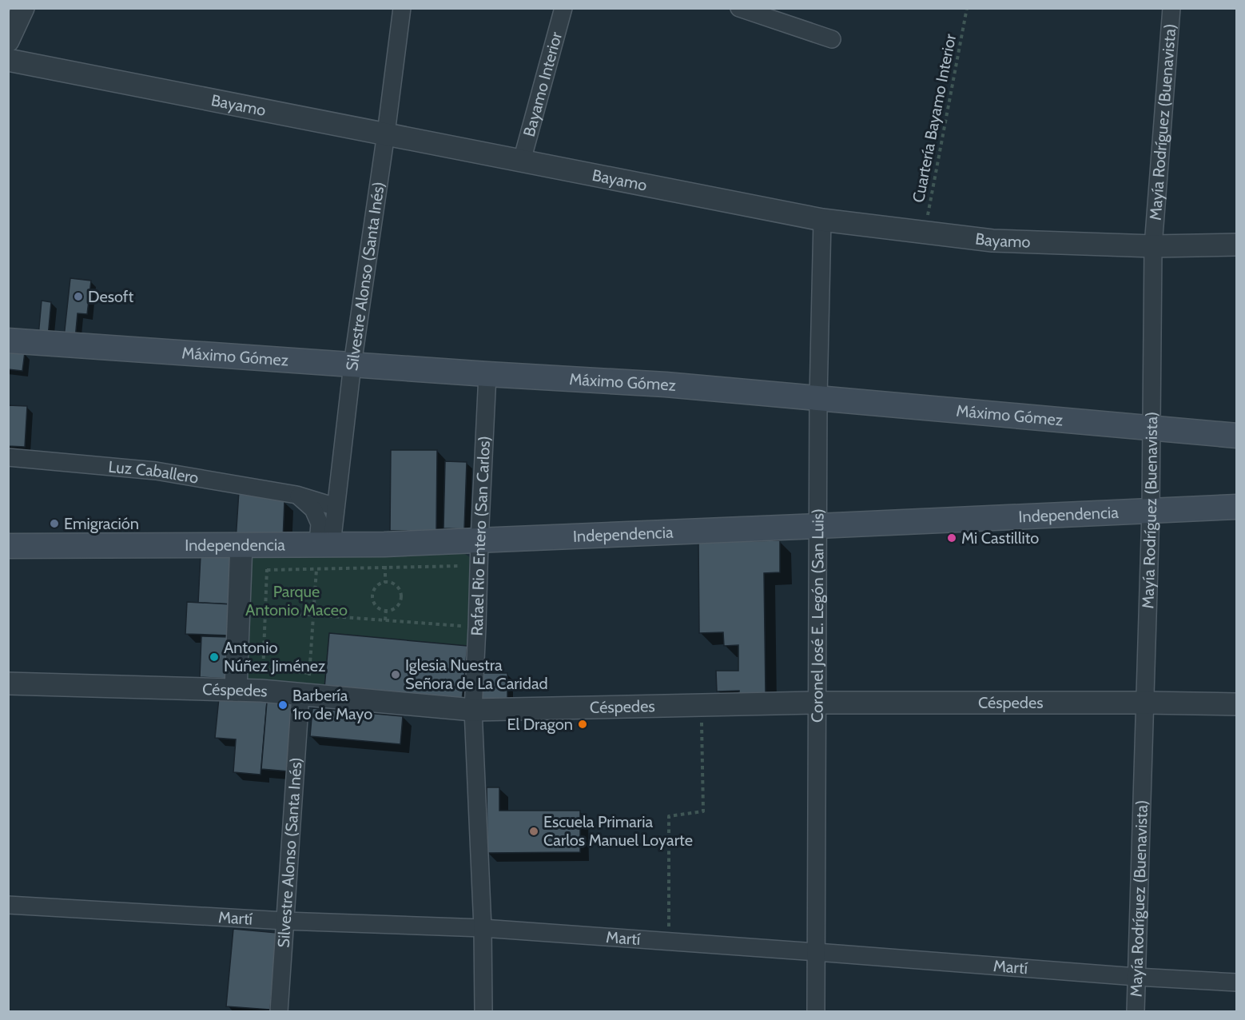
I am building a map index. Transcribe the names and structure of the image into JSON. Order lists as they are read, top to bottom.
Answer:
{
  "streets": {
    "main road": ["Máximo Gómez", "Independencia"],
    "street": [
      "Bayamo Interior",
      "Bayamo",
      "Mayía Rodríguez (Buenavista)",
      "Silvestre Alonso (Santa Inés)",
      "Luz Caballero",
      "Rafael Rio Entero (San Carlos)",
      "Coronel José E. Legón (San Luis)",
      "Céspedes",
      "Martí"
    ],
    "path": ["Cuartería Bayamo Interior"]
  },
  "crossings": [
    ["Bayamo Interior", "Bayamo"],
    ["Bayamo", "Cuartería Bayamo Interior"],
    ["Bayamo", "Mayía Rodríguez (Buenavista)"],
    ["Bayamo", "Silvestre Alonso (Santa Inés)"],
    ["Bayamo", "Coronel José E. Legón (San Luis)"],
    ["Mayía Rodríguez (Buenavista)", "Máximo Gómez"],
    ["Mayía Rodríguez (Buenavista)", "Independencia"],
    ["Mayía Rodríguez (Buenavista)", "Céspedes"],
    ["Mayía Rodríguez (Buenavista)", "Martí"],
    ["Silvestre Alonso (Santa Inés)", "Máximo Gómez"],
    ["Silvestre Alonso (Santa Inés)", "Luz Caballero"],
    ["Silvestre Alonso (Santa Inés)", "Independencia"],
    ["Silvestre Alonso (Santa Inés)", "Céspedes"],
    ["Silvestre Alonso (Santa Inés)", "Martí"],
    ["Máximo Gómez", "Rafael Rio Entero (San Carlos)"],
    ["Máximo Gómez", "Coronel José E. Legón (San Luis)"],
    ["Independencia", "Rafael Rio Entero (San Carlos)"],
    ["Independencia", "Coronel José E. Legón (San Luis)"],
    ["Rafael Rio Entero (San Carlos)", "Céspedes"],
    ["Rafael Rio Entero (San Carlos)", "Martí"],
    ["Coronel José E. Legón (San Luis)", "Céspedes"],
    ["Coronel José E. Legón (San Luis)", "Martí"]
  ],
  "parks": ["Parque Antonio Maceo"],
  "places": [
    "Desoft",
    "Emigración",
    "Mi Castillito",
    "Antonio Núñez Jiménez",
    "Iglesia Nuestra Señora de La Caridad",
    "Barbería 1ro de Mayo",
    "El Dragon",
    "Escuela Primaria Carlos Manuel Loyarte"
  ]
}
